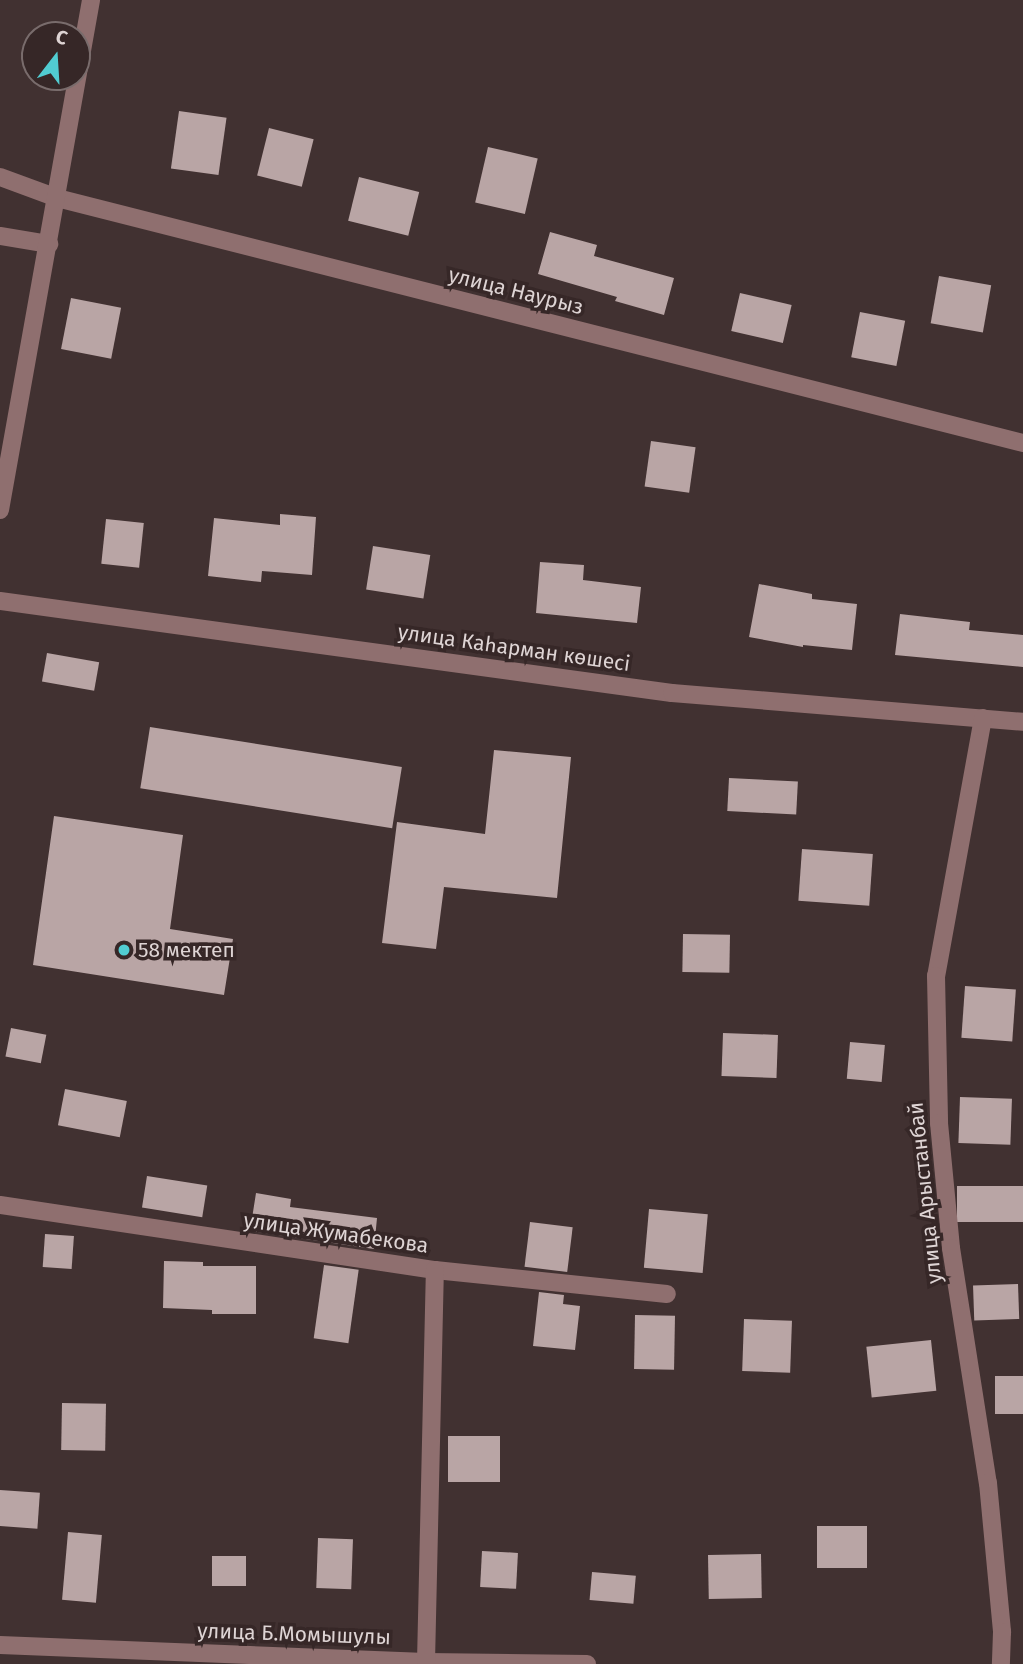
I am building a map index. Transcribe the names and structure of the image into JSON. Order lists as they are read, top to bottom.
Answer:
{
  "streets": {
    "street": [
      "улица Наурыз",
      "улица Каһарман көшесі",
      "улица Арыстанбай",
      "улица Жумабекова",
      "улица Б.Момышулы"
    ]
  },
  "crossings": [
    ["улица Каһарман көшесі", "улица Арыстанбай"]
  ],
  "places": ["58 мектеп"],
  "north": "top"
}
